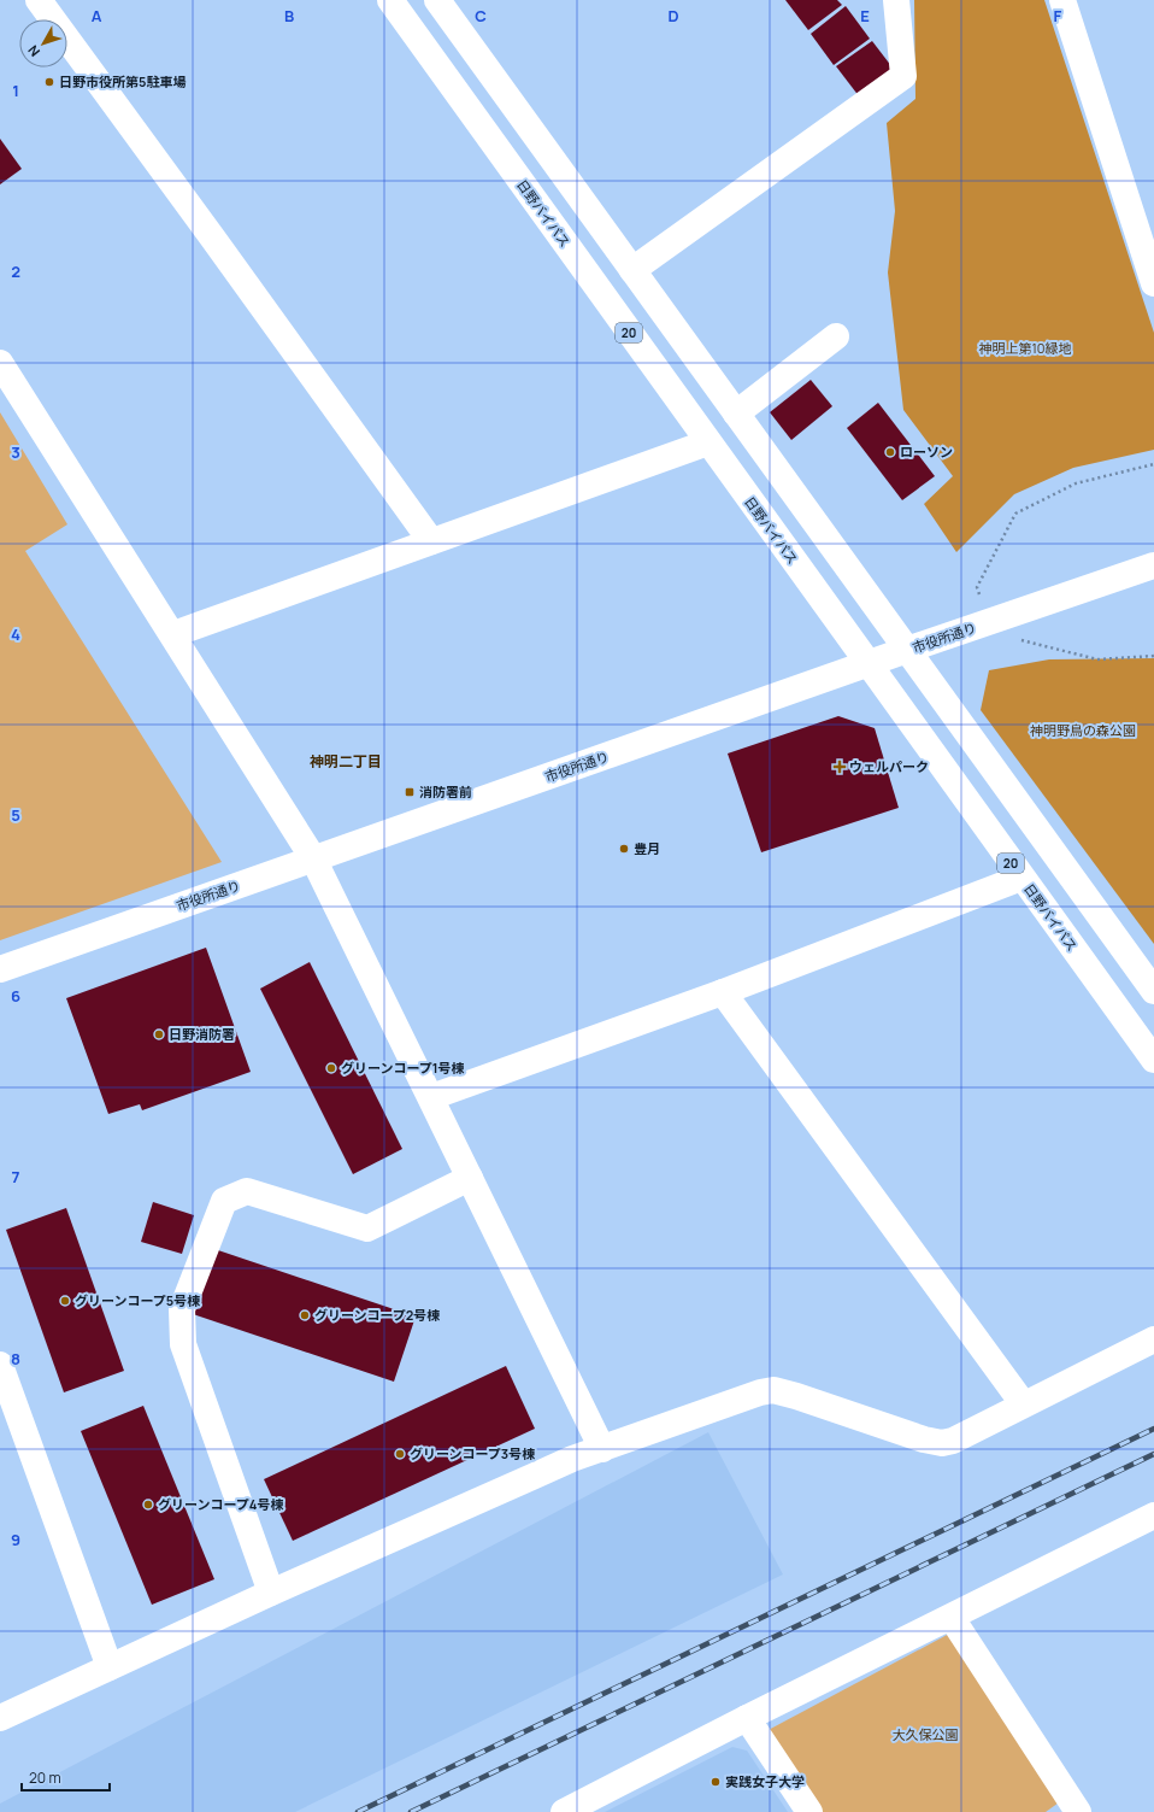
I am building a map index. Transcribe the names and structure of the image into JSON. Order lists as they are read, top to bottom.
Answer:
{
  "streets": {
    "main road": ["日野バイパス", "20", "市役所通り"]
  },
  "crossings": [
    ["日野バイパス", "市役所通り"]
  ],
  "districts": ["神明二丁目"],
  "parks": ["神明上第10緑地", "神明野鳥の森公園", "大久保公園"],
  "places": {
    "other": [
      "日野市役所第5駐車場",
      "ローソン",
      "豊月",
      "日野消防署",
      "グリーンコープ1号棟",
      "グリーンコープ5号棟",
      "グリーンコープ2号棟",
      "グリーンコープ3号棟",
      "グリーンコープ4号棟",
      "実践女子大学"
    ],
    "health": ["ウェルパーク"],
    "transit": ["消防署前"]
  },
  "scale_bar": "20 m",
  "north": "bottom left",
  "grid": {
    "columns": [
      "A",
      "B",
      "C",
      "D",
      "E",
      "F"
    ],
    "rows": [
      "1",
      "2",
      "3",
      "4",
      "5",
      "6",
      "7",
      "8",
      "9"
    ]
  }
}
